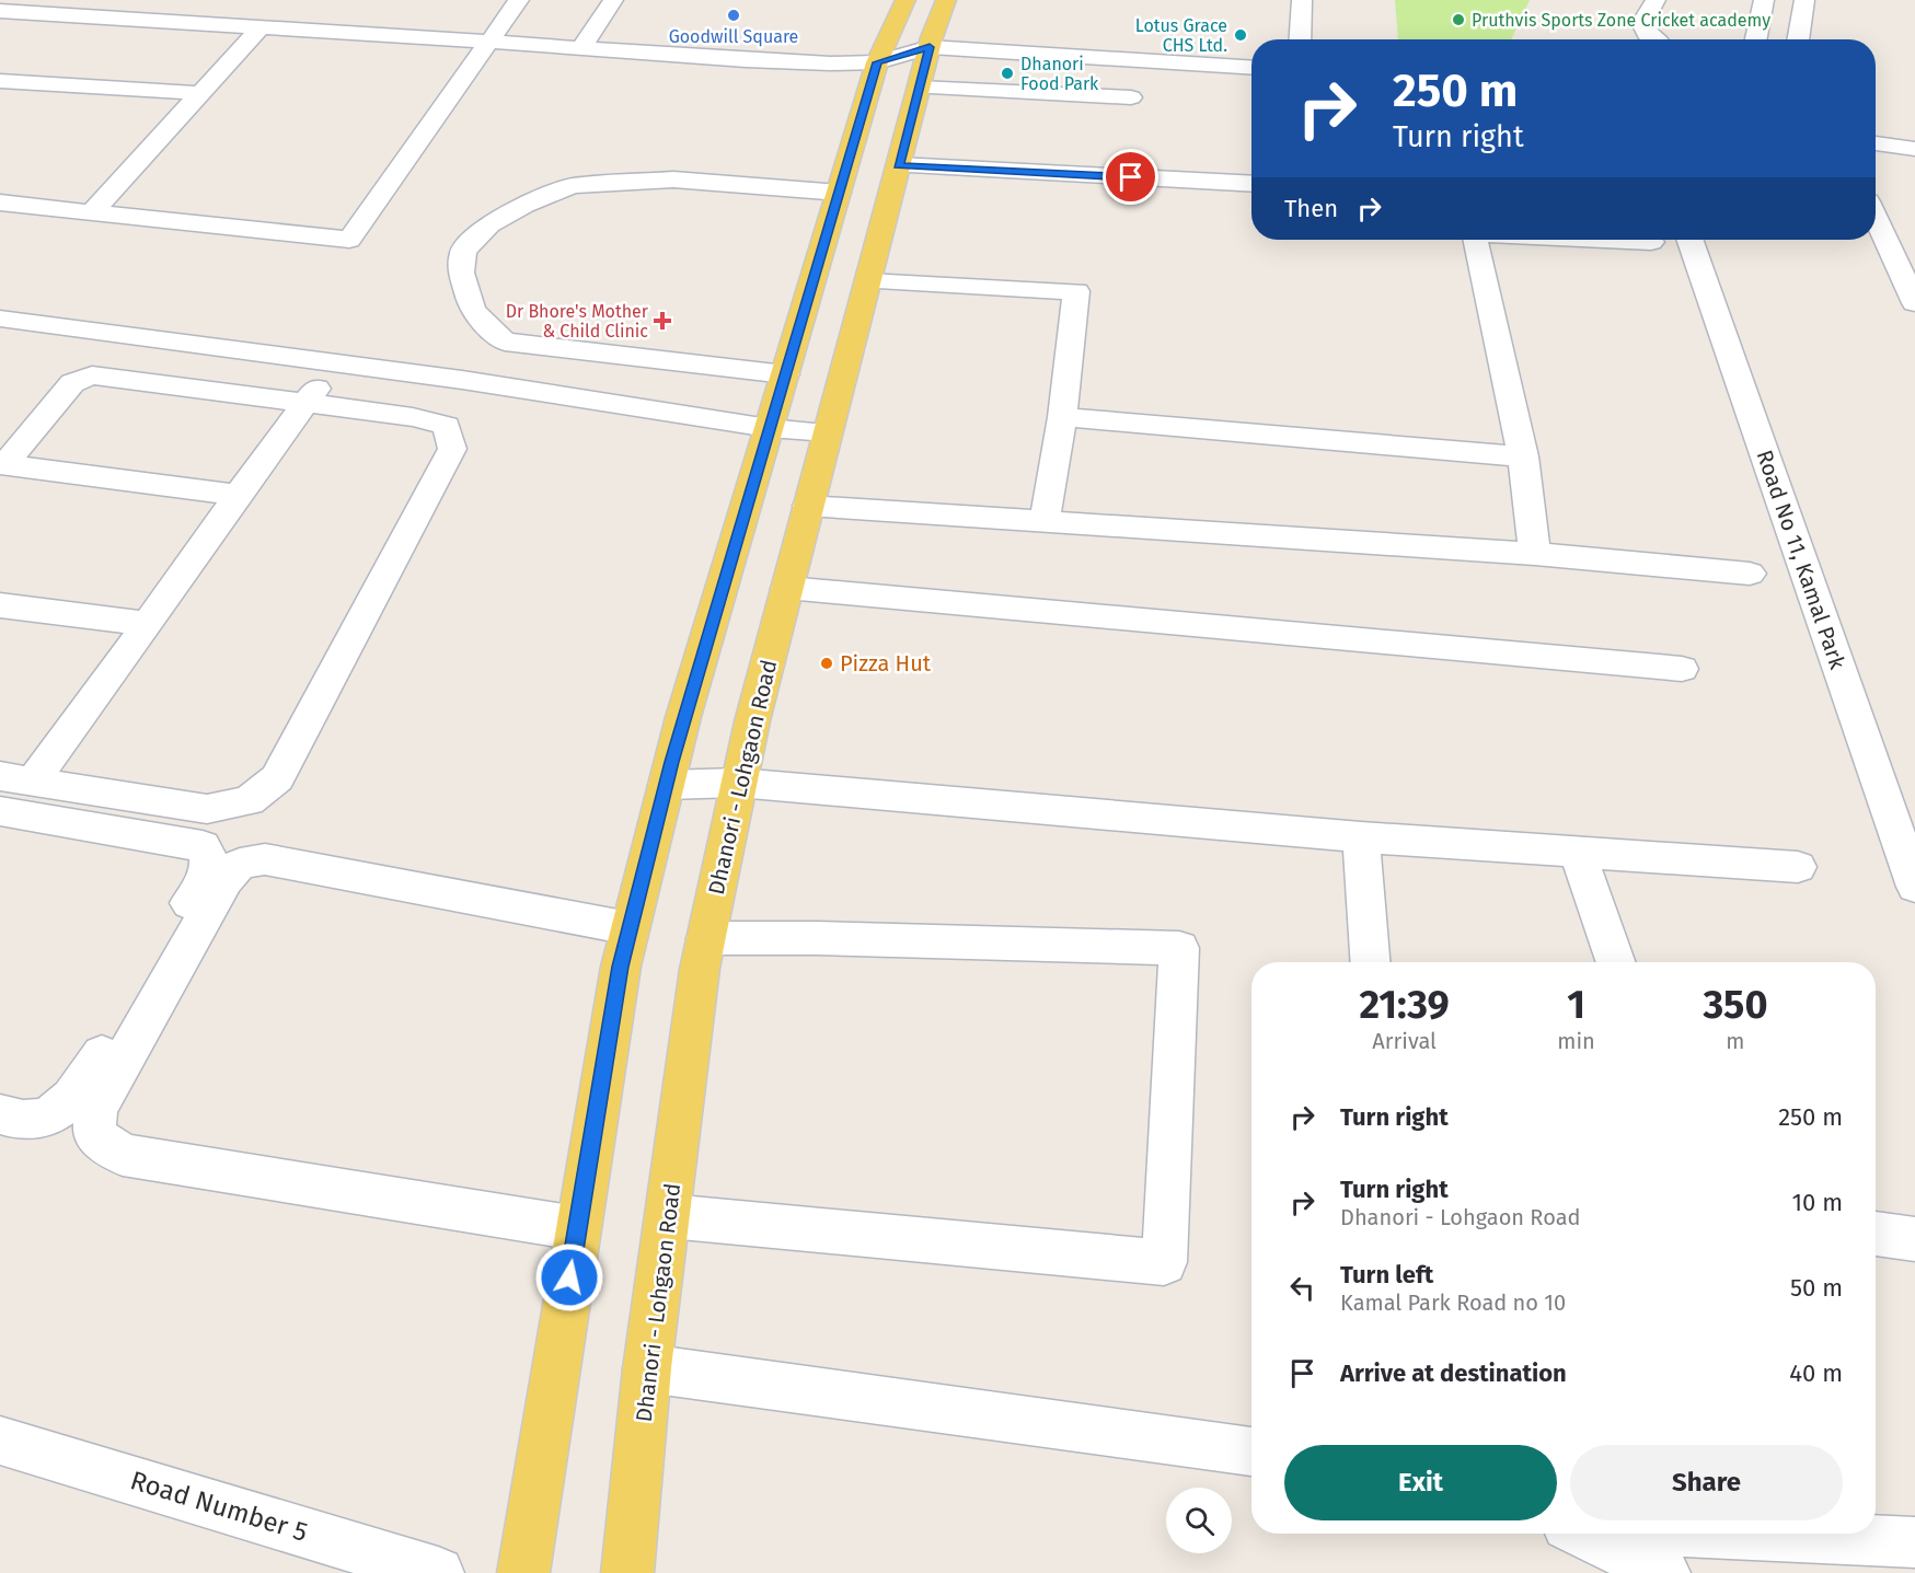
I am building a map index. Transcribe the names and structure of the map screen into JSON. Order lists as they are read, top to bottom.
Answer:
{
  "streets": {
    "main road": ["Dhanori - Lohgaon Road"],
    "street": ["Road No 11, Kamal Park", "Road Number 5"]
  },
  "places": {
    "other": [
      "Goodwill Square",
      "Pruthvis Sports Zone Cricket academy",
      "Lotus Grace CHS Ltd.",
      "Dhanori Food Park",
      "Pizza Hut"
    ],
    "health": ["Dr Bhore's Mother & Child Clinic"]
  },
  "page": {
    "turn": ["250 m", "Turn right"],
    "then": "Then",
    "eta": [
      "21:39",
      "Arrival",
      "1",
      "min",
      "350",
      "m"
    ],
    "list": [
      {
        "name": "Turn right",
        "value": "250 m"
      },
      {
        "name": "Turn right",
        "note": "Dhanori - Lohgaon Road",
        "value": "10 m"
      },
      {
        "name": "Turn left",
        "note": "Kamal Park Road no 10",
        "value": "50 m"
      },
      {
        "name": "Arrive at destination",
        "value": "40 m"
      }
    ],
    "buttons": ["Exit", "Share"]
  }
}
